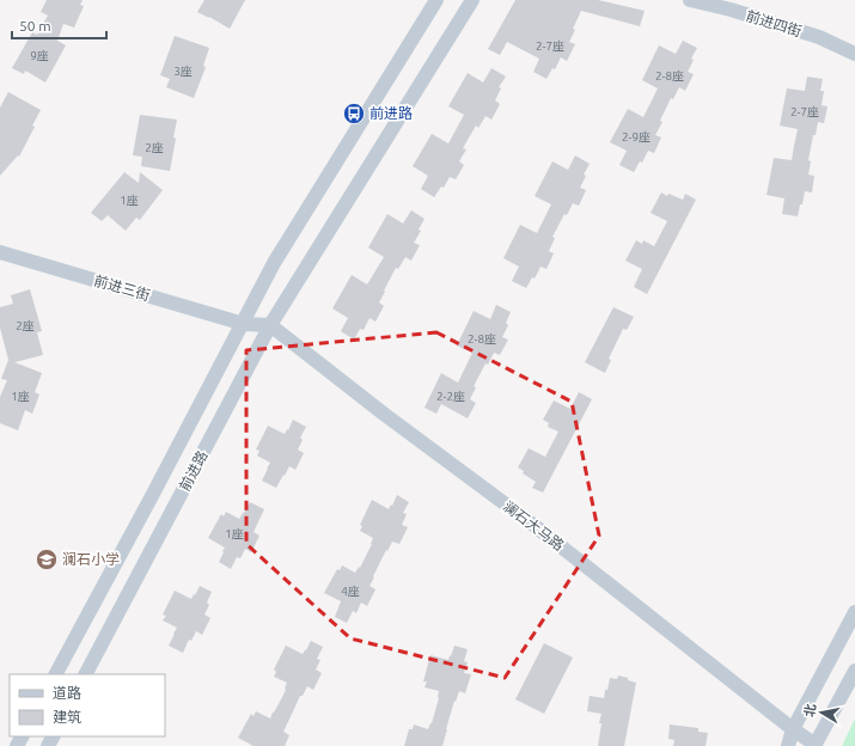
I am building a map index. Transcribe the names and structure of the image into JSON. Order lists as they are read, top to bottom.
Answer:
{
  "streets": {
    "street": [
      "前进四街",
      "前进三街",
      "前进路",
      "澜石大马路"
    ]
  },
  "crossings": [
    ["前进三街", "前进路"],
    ["前进路", "澜石大马路"]
  ],
  "places": {
    "bus stop": ["前进路"],
    "school or university": ["澜石小学"]
  },
  "house_numbers": [
    "2-7座",
    "9座",
    "3座",
    "2-8座",
    "2-7座",
    "2-9座",
    "2座",
    "1座",
    "2座",
    "2-8座",
    "1座",
    "2-2座",
    "1座",
    "4座"
  ],
  "legend": ["道路", "建筑"],
  "scale_bar": "50 m",
  "north": "left"
}
